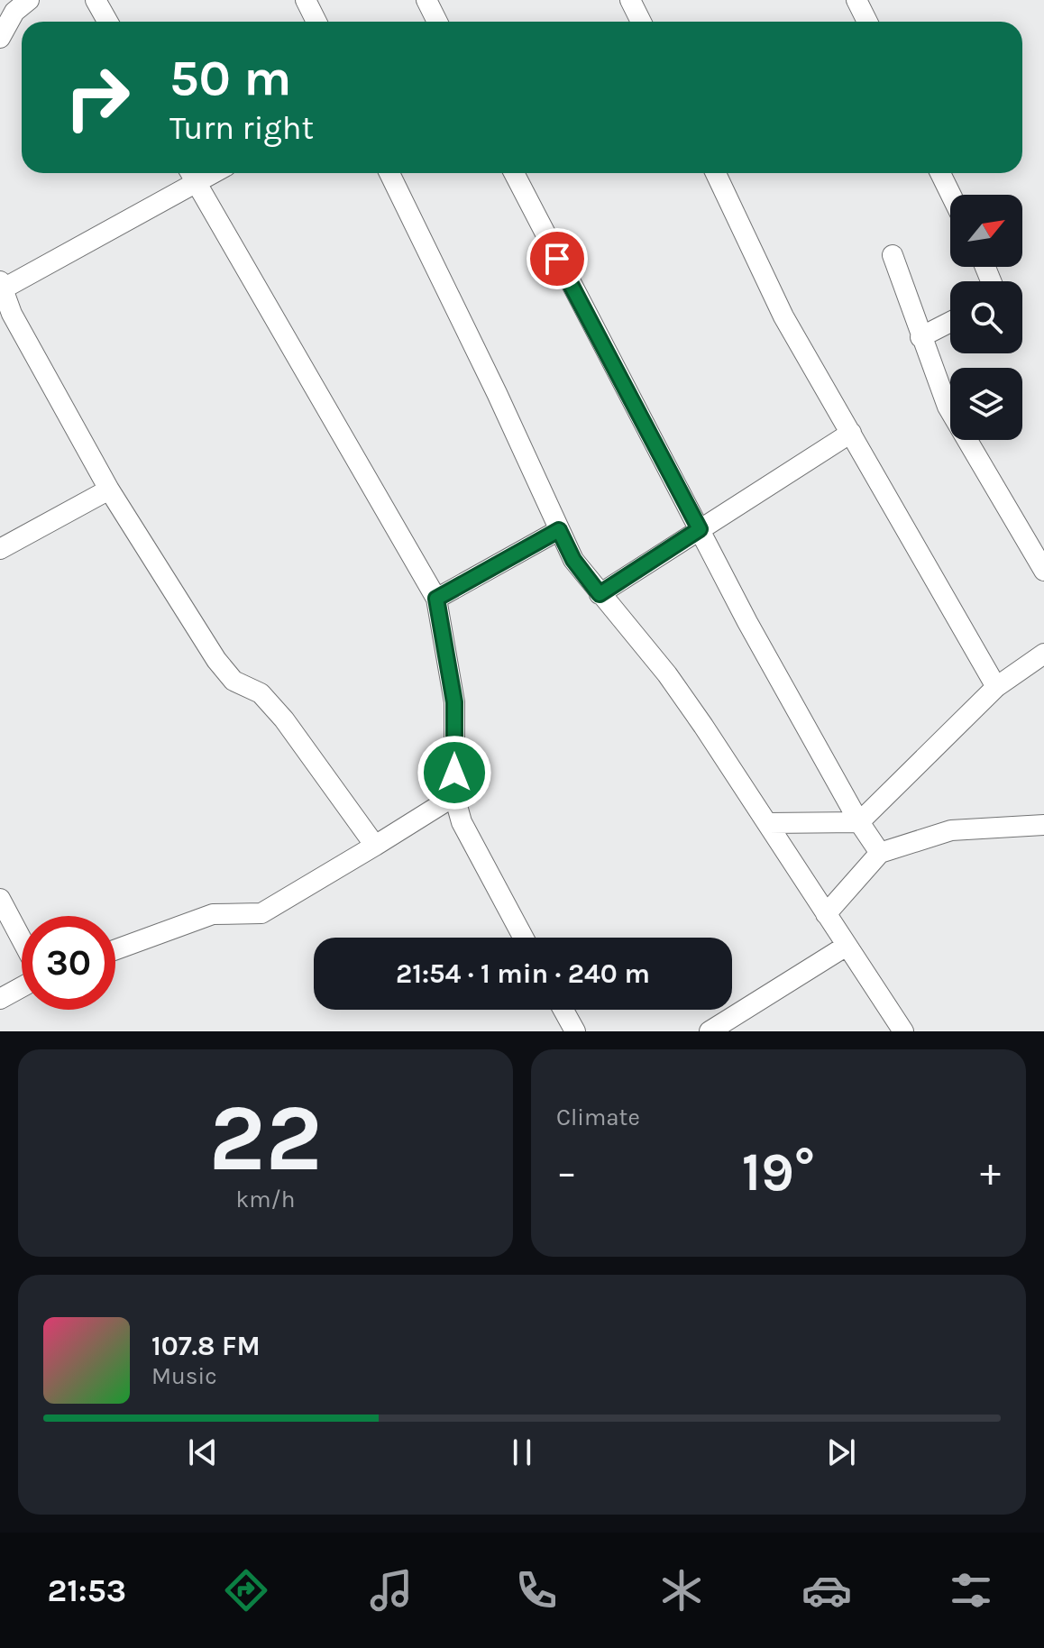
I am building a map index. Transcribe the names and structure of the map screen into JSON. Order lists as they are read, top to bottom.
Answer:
{
  "north": "top right",
  "page": {
    "turn": ["50 m", "Turn right"],
    "limit": "30",
    "trip": "21:54 · 1 min · 240 m",
    "tile": [
      ["22", "km/h"],
      "Climate"
    ],
    "heat": ["−", "19°", "+"],
    "song": ["107.8 FM", "Music"],
    "tabs": "21:53"
  }
}
